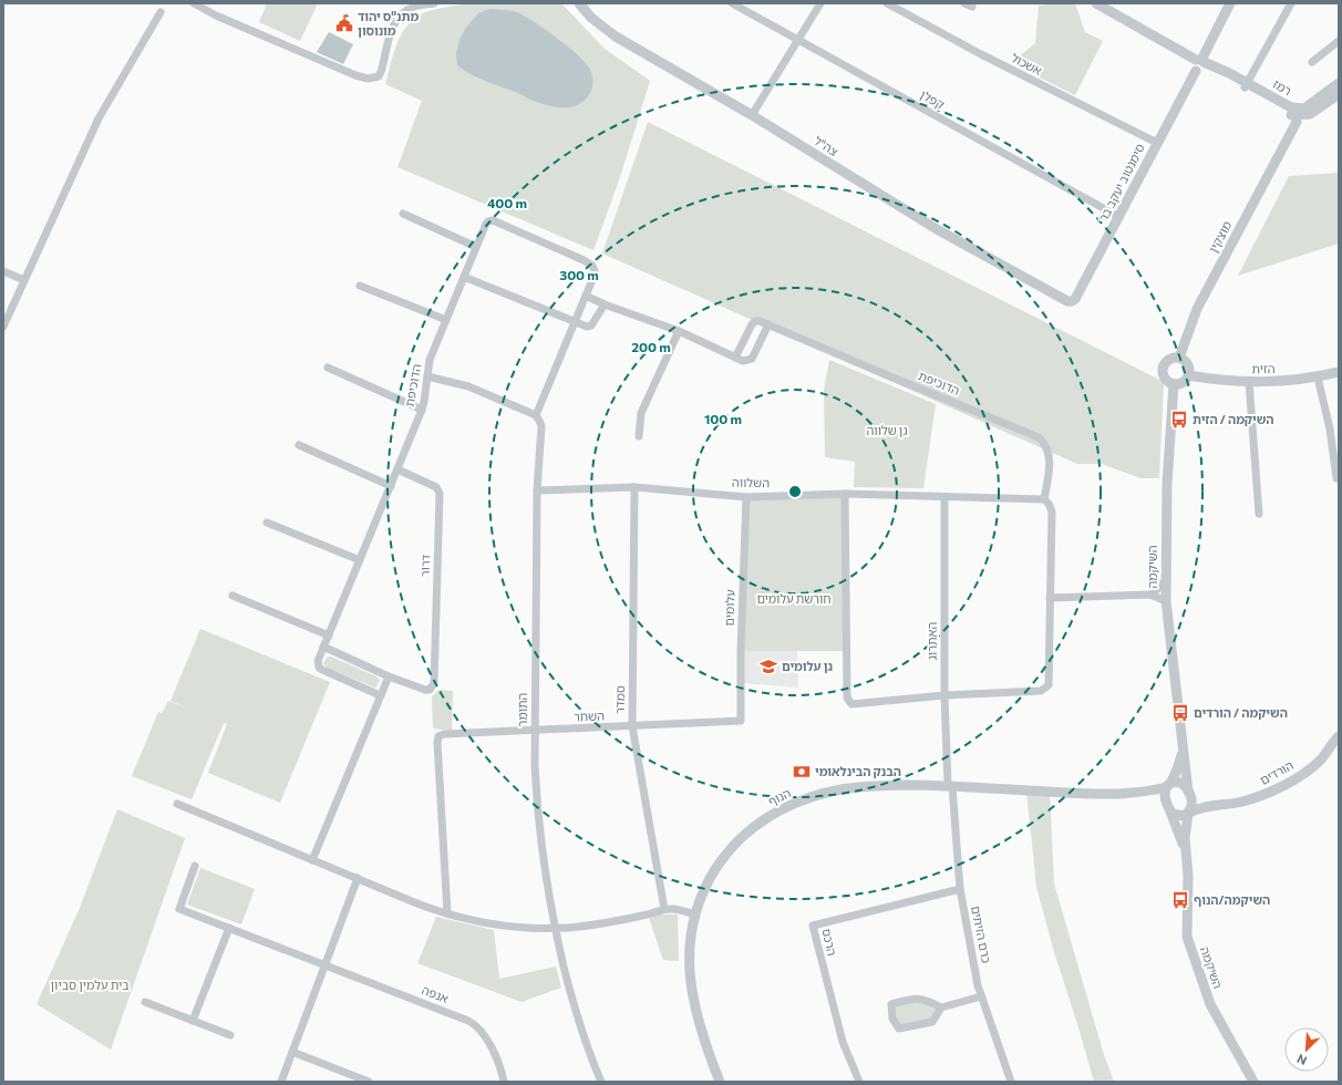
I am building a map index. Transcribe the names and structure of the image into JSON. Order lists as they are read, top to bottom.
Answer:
{
  "streets": {
    "street": [
      "אשכול",
      "רמז",
      "קפלן",
      "צה\"ל",
      "סימנטוב יעקב בר",
      "מוצקין",
      "הזית",
      "הדוכיפת",
      "השלווה",
      "דרור",
      "השיקמה",
      "עלומים",
      "האתרוג",
      "סמדר",
      "התומר",
      "השחר",
      "הורדים",
      "הנוף",
      "כרם הזיתים",
      "הרכס",
      "אנפה"
    ]
  },
  "crossings": [
    ["אשכול", "סימנטוב יעקב בר"],
    ["רמז", "סימנטוב יעקב בר"],
    ["רמז", "מוצקין"],
    ["קפלן", "סימנטוב יעקב בר"],
    ["צה\"ל", "סימנטוב יעקב בר"],
    ["מוצקין", "הזית"],
    ["מוצקין", "השיקמה"],
    ["הזית", "השיקמה"],
    ["הדוכיפת", "השלווה"],
    ["הדוכיפת", "דרור"],
    ["השלווה", "עלומים"],
    ["השלווה", "האתרוג"],
    ["השלווה", "סמדר"],
    ["השלווה", "התומר"],
    ["השיקמה", "הורדים"],
    ["השיקמה", "הנוף"],
    ["עלומים", "השחר"],
    ["האתרוג", "הנוף"],
    ["האתרוג", "כרם הזיתים"],
    ["סמדר", "השחר"],
    ["התומר", "השחר"],
    ["הורדים", "הנוף"],
    ["הנוף", "כרם הזיתים"],
    ["כרם הזיתים", "הרכס"]
  ],
  "parks": ["גן שלווה", "חורשת עלומים", "בית עלמין סביון"],
  "places": {
    "public building": ["מתנ\"ס יהוד מונוסון"],
    "bus stop": ["השיקמה / הזית", "השיקמה / הורדים", "השיקמה/הנוף"],
    "school or university": ["גן עלומים"],
    "bank": ["הבנק הבינלאומי"]
  },
  "north": "bottom left",
  "rings": [
    "400 m",
    "300 m",
    "200 m",
    "100 m"
  ]
}
